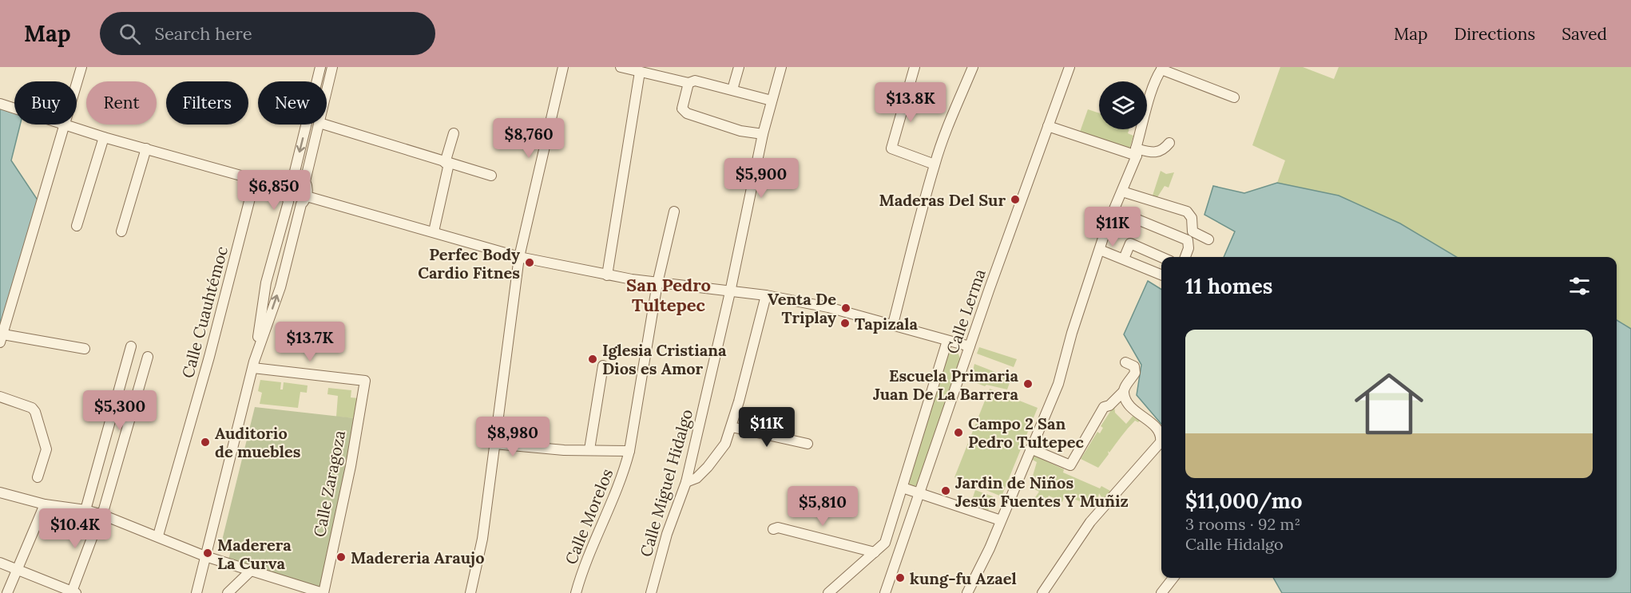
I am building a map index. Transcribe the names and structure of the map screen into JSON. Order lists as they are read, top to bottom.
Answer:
{
  "streets": {
    "street": [
      "Calle Lerma",
      "Calle Cuauhtémoc",
      "Calle Miguel Hidalgo",
      "Calle Zaragoza",
      "Calle Morelos"
    ]
  },
  "districts": ["San Pedro Tultepec"],
  "places": [
    "Maderas Del Sur",
    "Perfec Body Cardio Fitnes",
    "Venta De Triplay",
    "Tapizala",
    "Iglesia Cristiana Dios es Amor",
    "Escuela Primaria Juan De La Barrera",
    "Campo 2 San Pedro Tultepec",
    "Auditorio de muebles",
    "Jardin de Niños Jesús Fuentes Y Muñiz",
    "Maderera La Curva",
    "Madereria Araujo",
    "kung-fu Azael"
  ],
  "page": {
    "header": "Map",
    "search": "Search here",
    "nav": ["Map", "Directions", "Saved"],
    "chip": [
      "Buy",
      "Rent",
      "Filters",
      "New"
    ],
    "price": [
      "$13.8K",
      "$8,760",
      "$5,900",
      "$6,850",
      "$11K",
      "$13.7K",
      "$5,300",
      "$11K",
      "$8,980",
      "$5,810",
      "$10.4K"
    ],
    "heading": "11 homes",
    "list": [
      {
        "name": "$11,000/mo",
        "note": "3 rooms · 92 m² · Calle Hidalgo"
      }
    ]
  }
}
